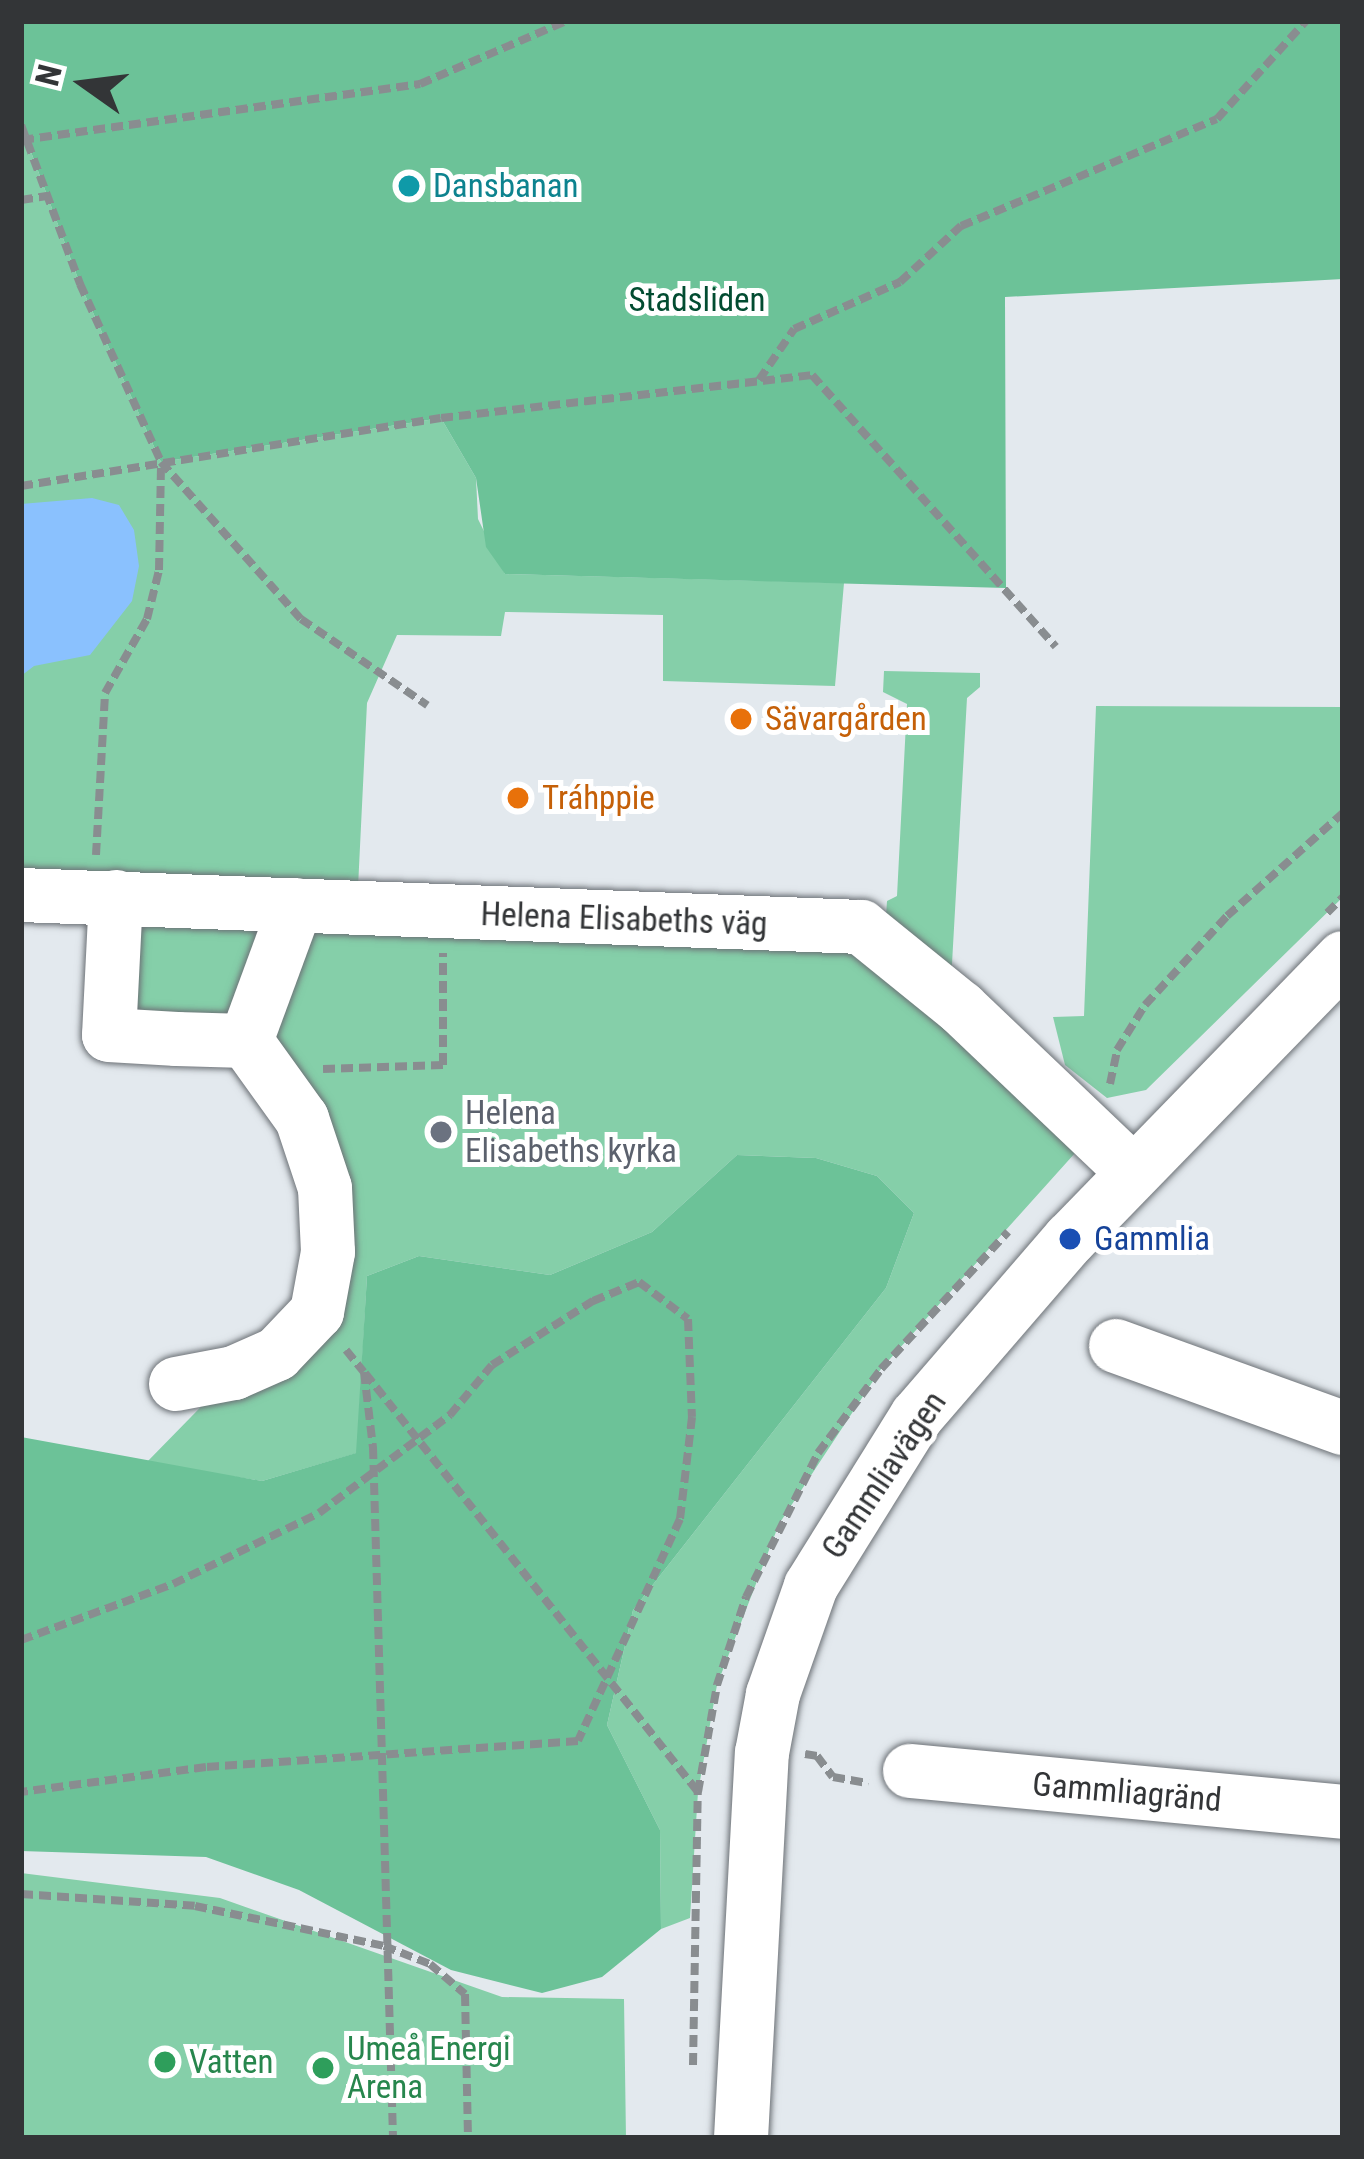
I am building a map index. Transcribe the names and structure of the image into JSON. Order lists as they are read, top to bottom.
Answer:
{
  "streets": {
    "street": ["Helena Elisabeths väg", "Gammliavägen", "Gammliagränd"]
  },
  "crossings": [
    ["Helena Elisabeths väg", "Gammliavägen"]
  ],
  "parks": ["Stadsliden"],
  "places": [
    "Dansbanan",
    "Sävargården",
    "Tráhppie",
    "Helena Elisabeths kyrka",
    "Gammlia",
    "Vatten",
    "Umeå Energi Arena"
  ],
  "north": "left"
}
